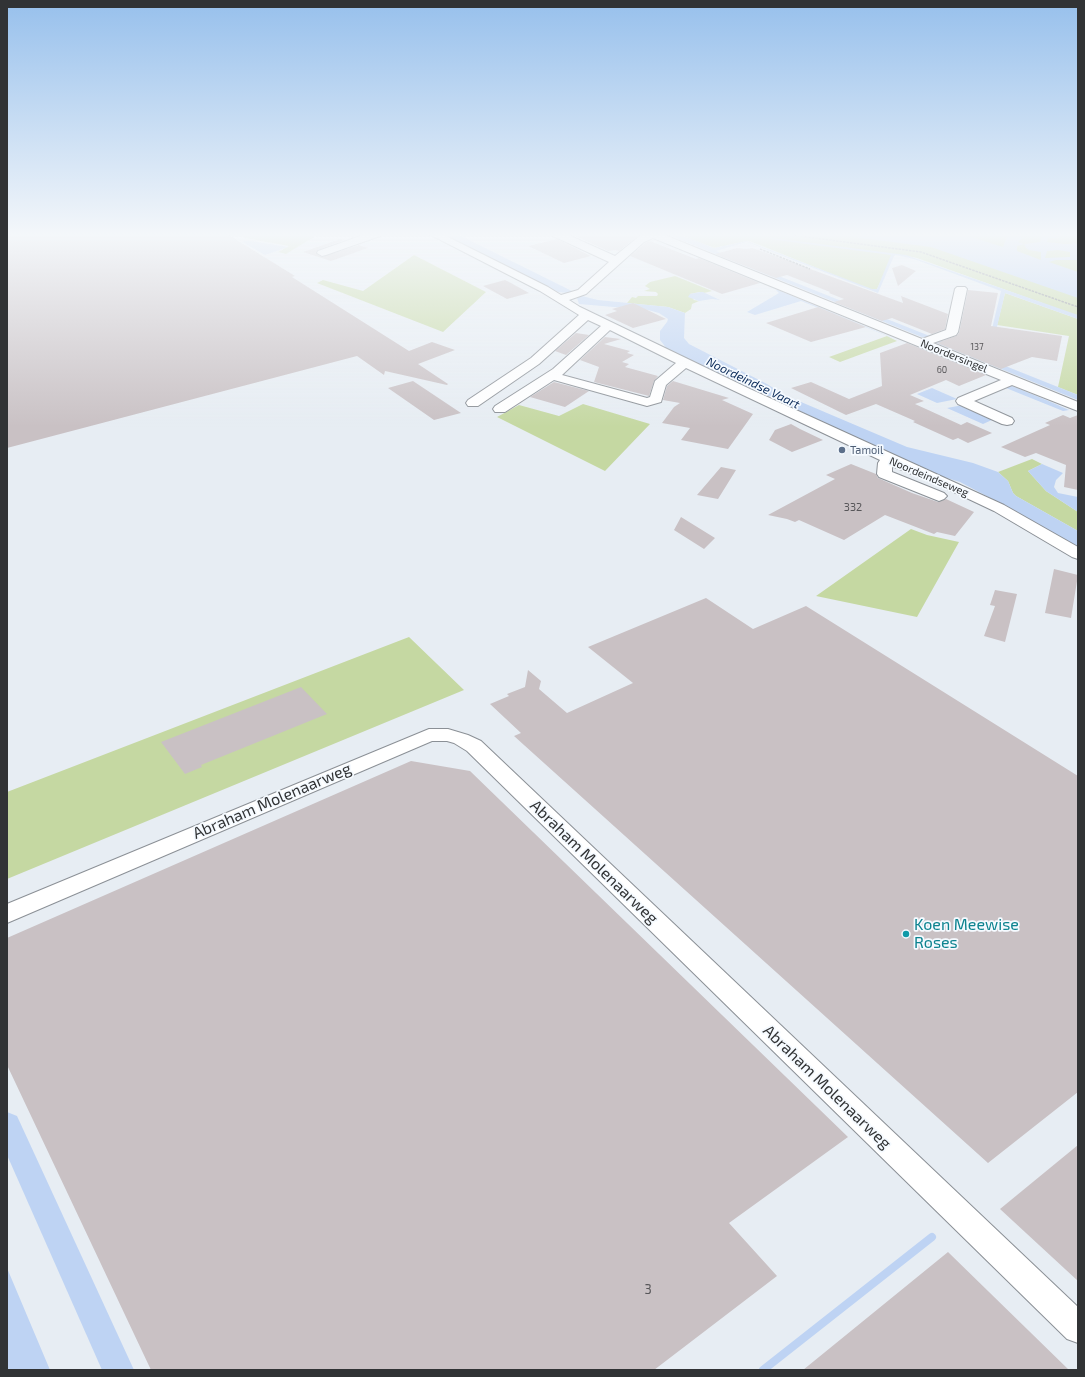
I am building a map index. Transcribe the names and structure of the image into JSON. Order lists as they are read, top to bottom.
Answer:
{
  "streets": {
    "street": ["Noordersingel", "Noordeindseweg", "Abraham Molenaarweg"]
  },
  "water": ["Noordeindse Vaart"],
  "places": ["Tamoil", "Koen Meewise Roses"],
  "house_numbers": [
    "137",
    "60",
    "332",
    "3"
  ]
}
